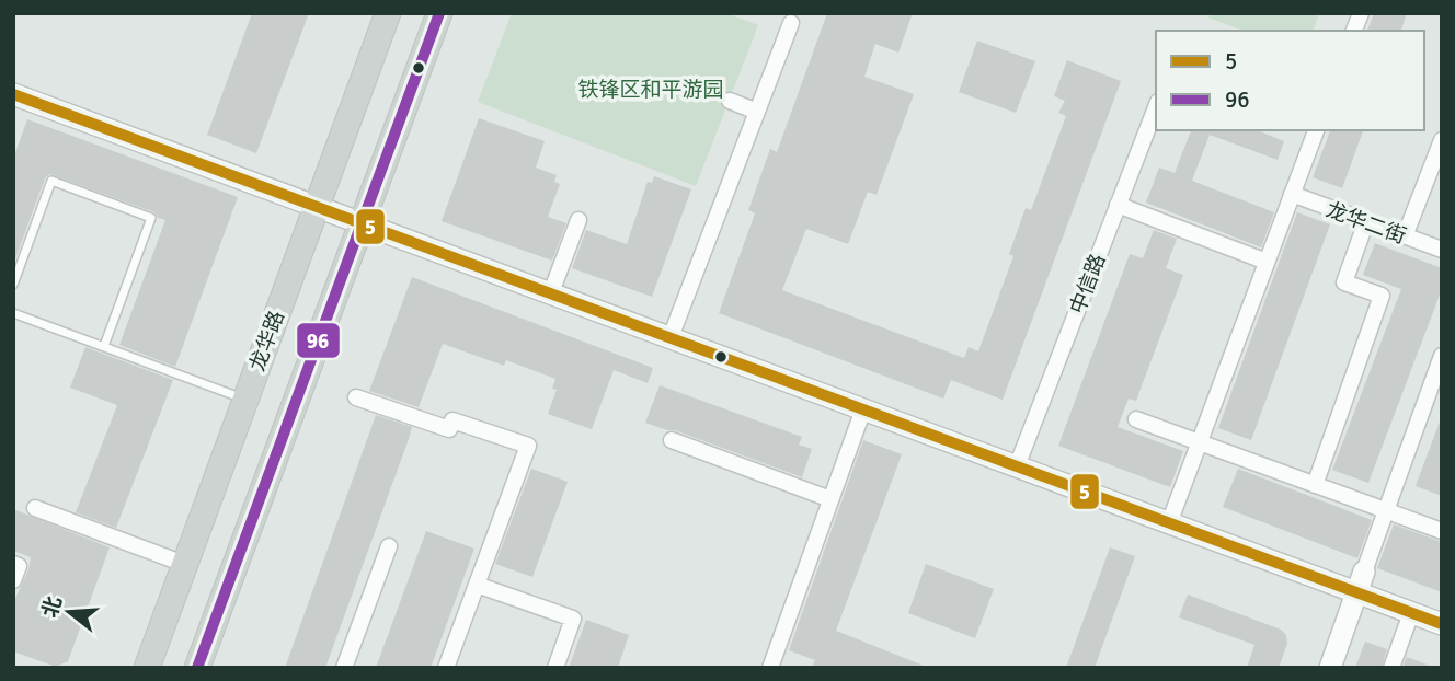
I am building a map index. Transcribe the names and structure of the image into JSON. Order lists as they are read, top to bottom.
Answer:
{
  "streets": {
    "main road": ["龙华路"],
    "street": ["龙华二街", "中信路"]
  },
  "parks": ["铁锋区和平游园"],
  "lines": ["transit line 96", "transit line 5"],
  "legend": ["5", "96"],
  "north": "left"
}
